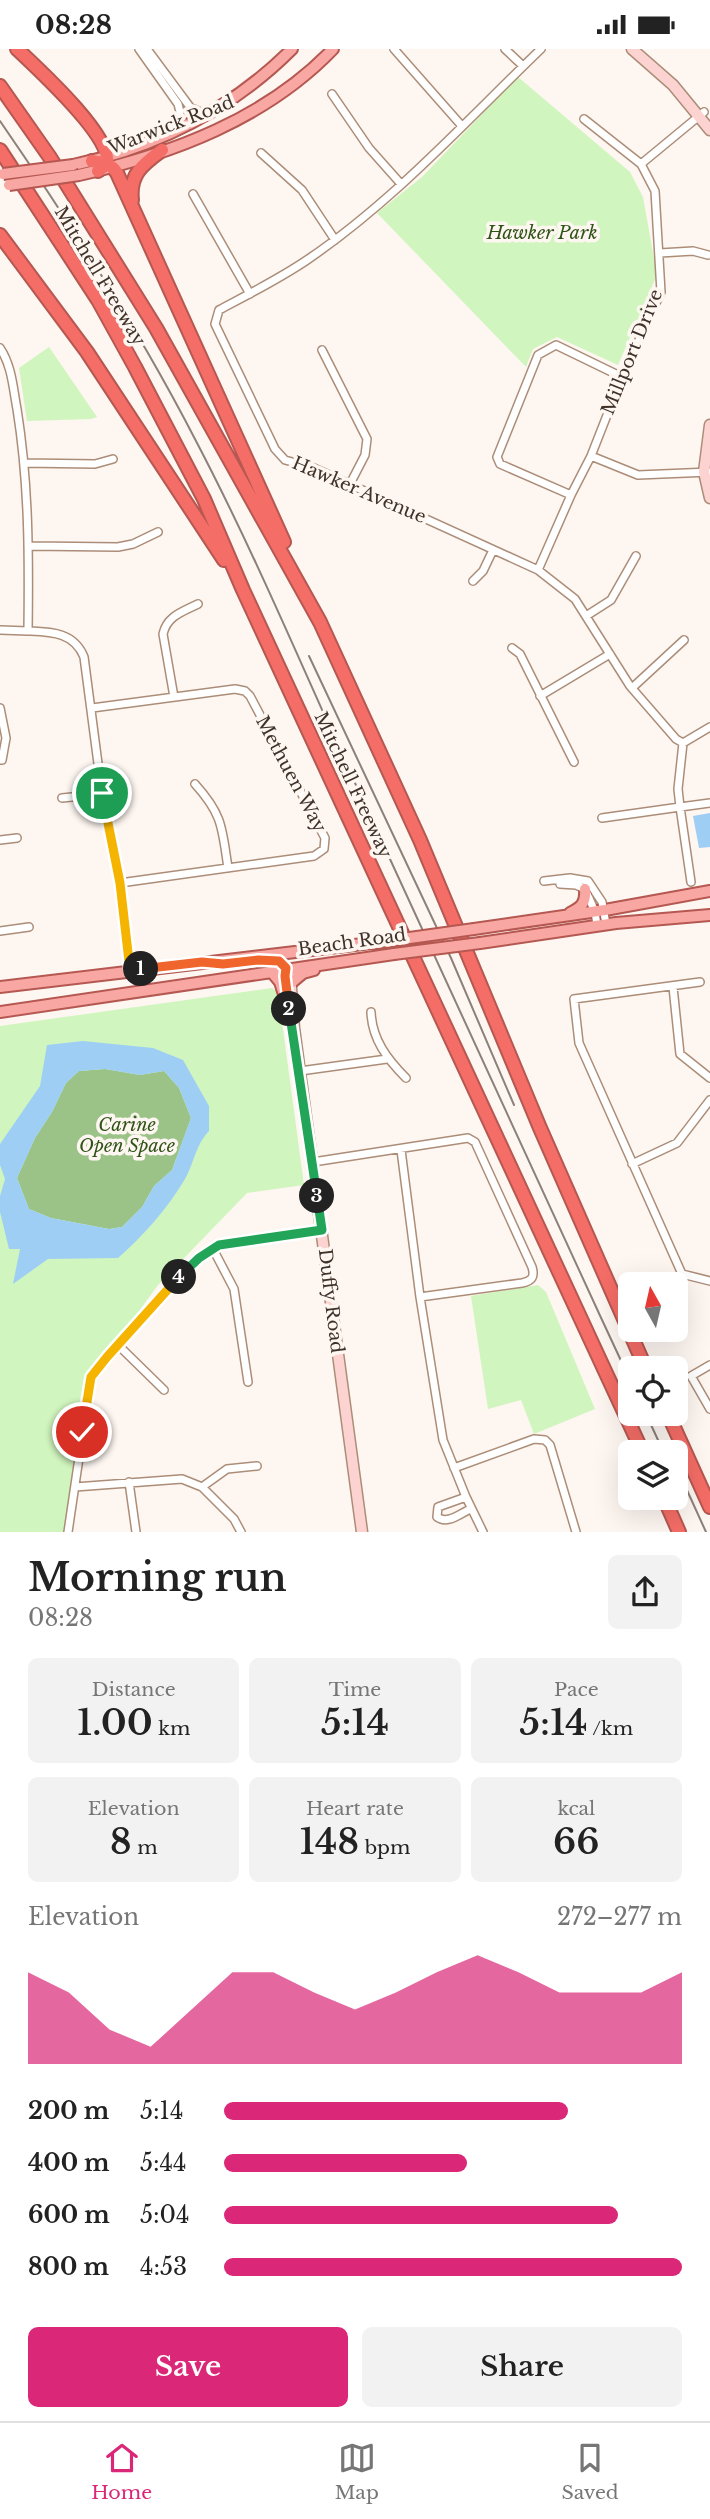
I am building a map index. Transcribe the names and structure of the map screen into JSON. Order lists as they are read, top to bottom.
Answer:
{
  "streets": {
    "highway": ["Mitchell Freeway"],
    "main road": ["Warwick Road", "Beach Road", "Duffy Road"],
    "street": ["Millport Drive", "Hawker Avenue", "Methuen Way"]
  },
  "crossings": [
    ["Millport Drive", "Hawker Avenue"],
    ["Beach Road", "Duffy Road"]
  ],
  "parks": ["Hawker Park", "Carine Open Space"],
  "north": "top",
  "page": {
    "status": "08:28",
    "pins": [
      "1",
      "2",
      "3",
      "4"
    ],
    "heading": ["Morning run", "08:28"],
    "stats": [
      ["Distance", "1.00 km"],
      ["Time", "5:14"],
      ["Pace", "5:14 /km"],
      ["Elevation", "8 m"],
      ["Heart rate", "148 bpm"],
      ["kcal", "66"]
    ],
    "chart": ["Elevation", "272–277 m"],
    "list": [
      {
        "name": "200 m",
        "note": "5:14"
      },
      {
        "name": "400 m",
        "note": "5:44"
      },
      {
        "name": "600 m",
        "note": "5:04"
      },
      {
        "name": "800 m",
        "note": "4:53"
      }
    ],
    "buttons": ["Save", "Share"],
    "tabs": ["Home", "Map", "Saved"]
  }
}
